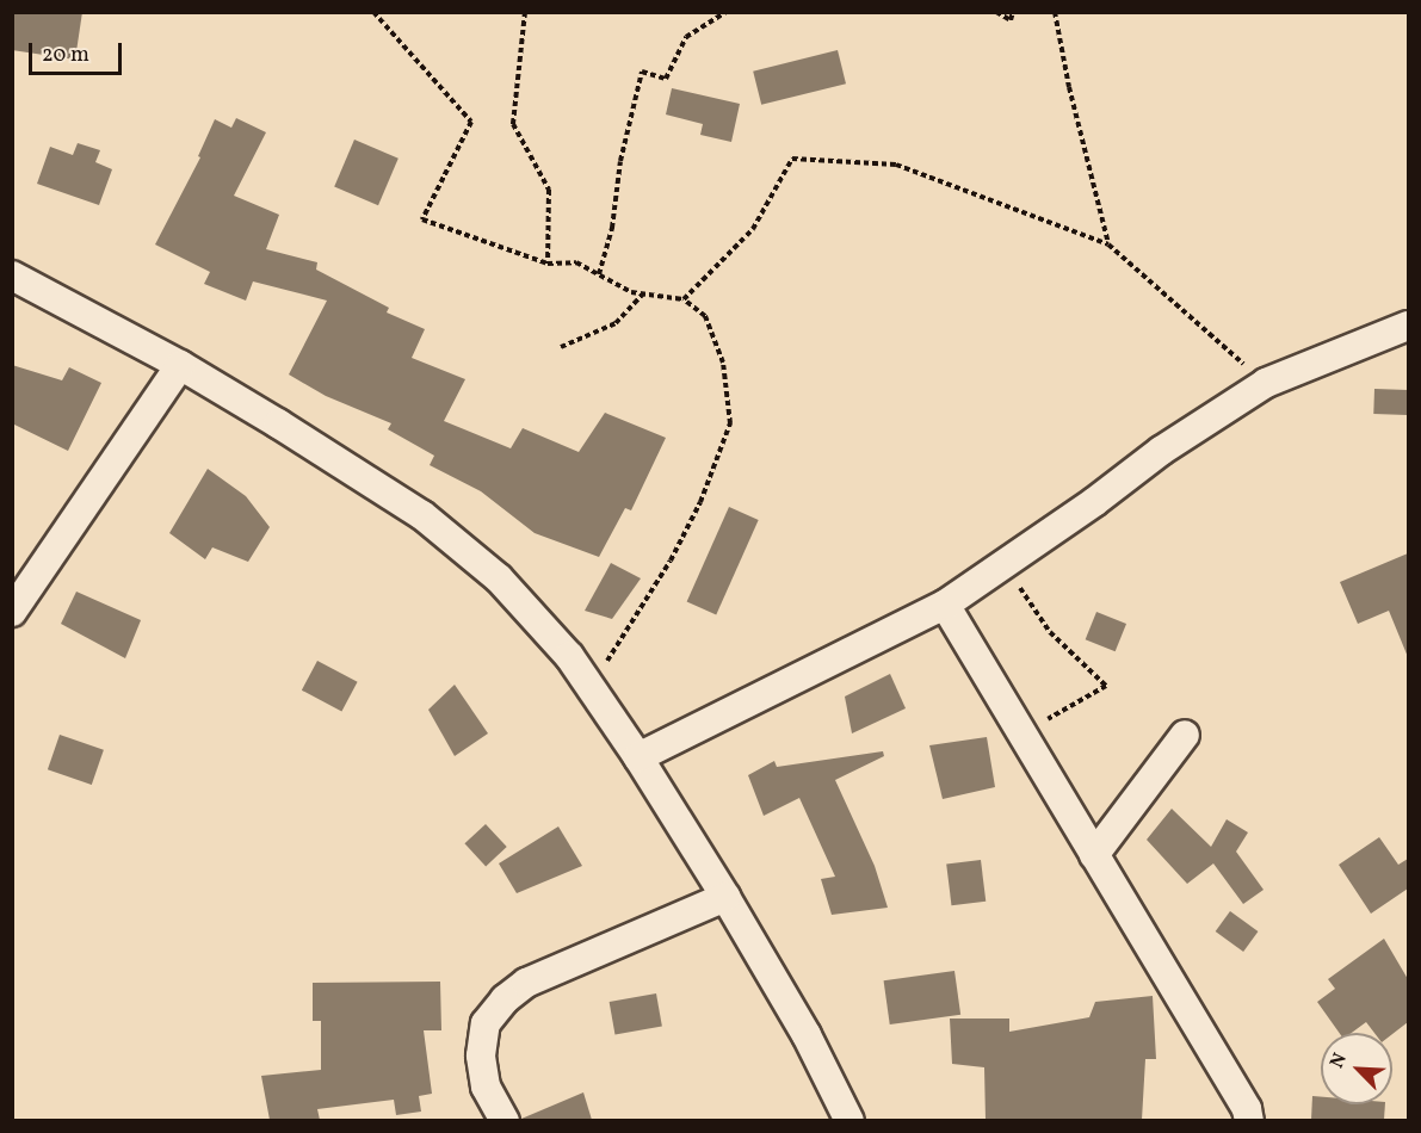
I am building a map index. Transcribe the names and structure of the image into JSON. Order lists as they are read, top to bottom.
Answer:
{
  "scale_bar": "20 m",
  "north": "top left"
}
